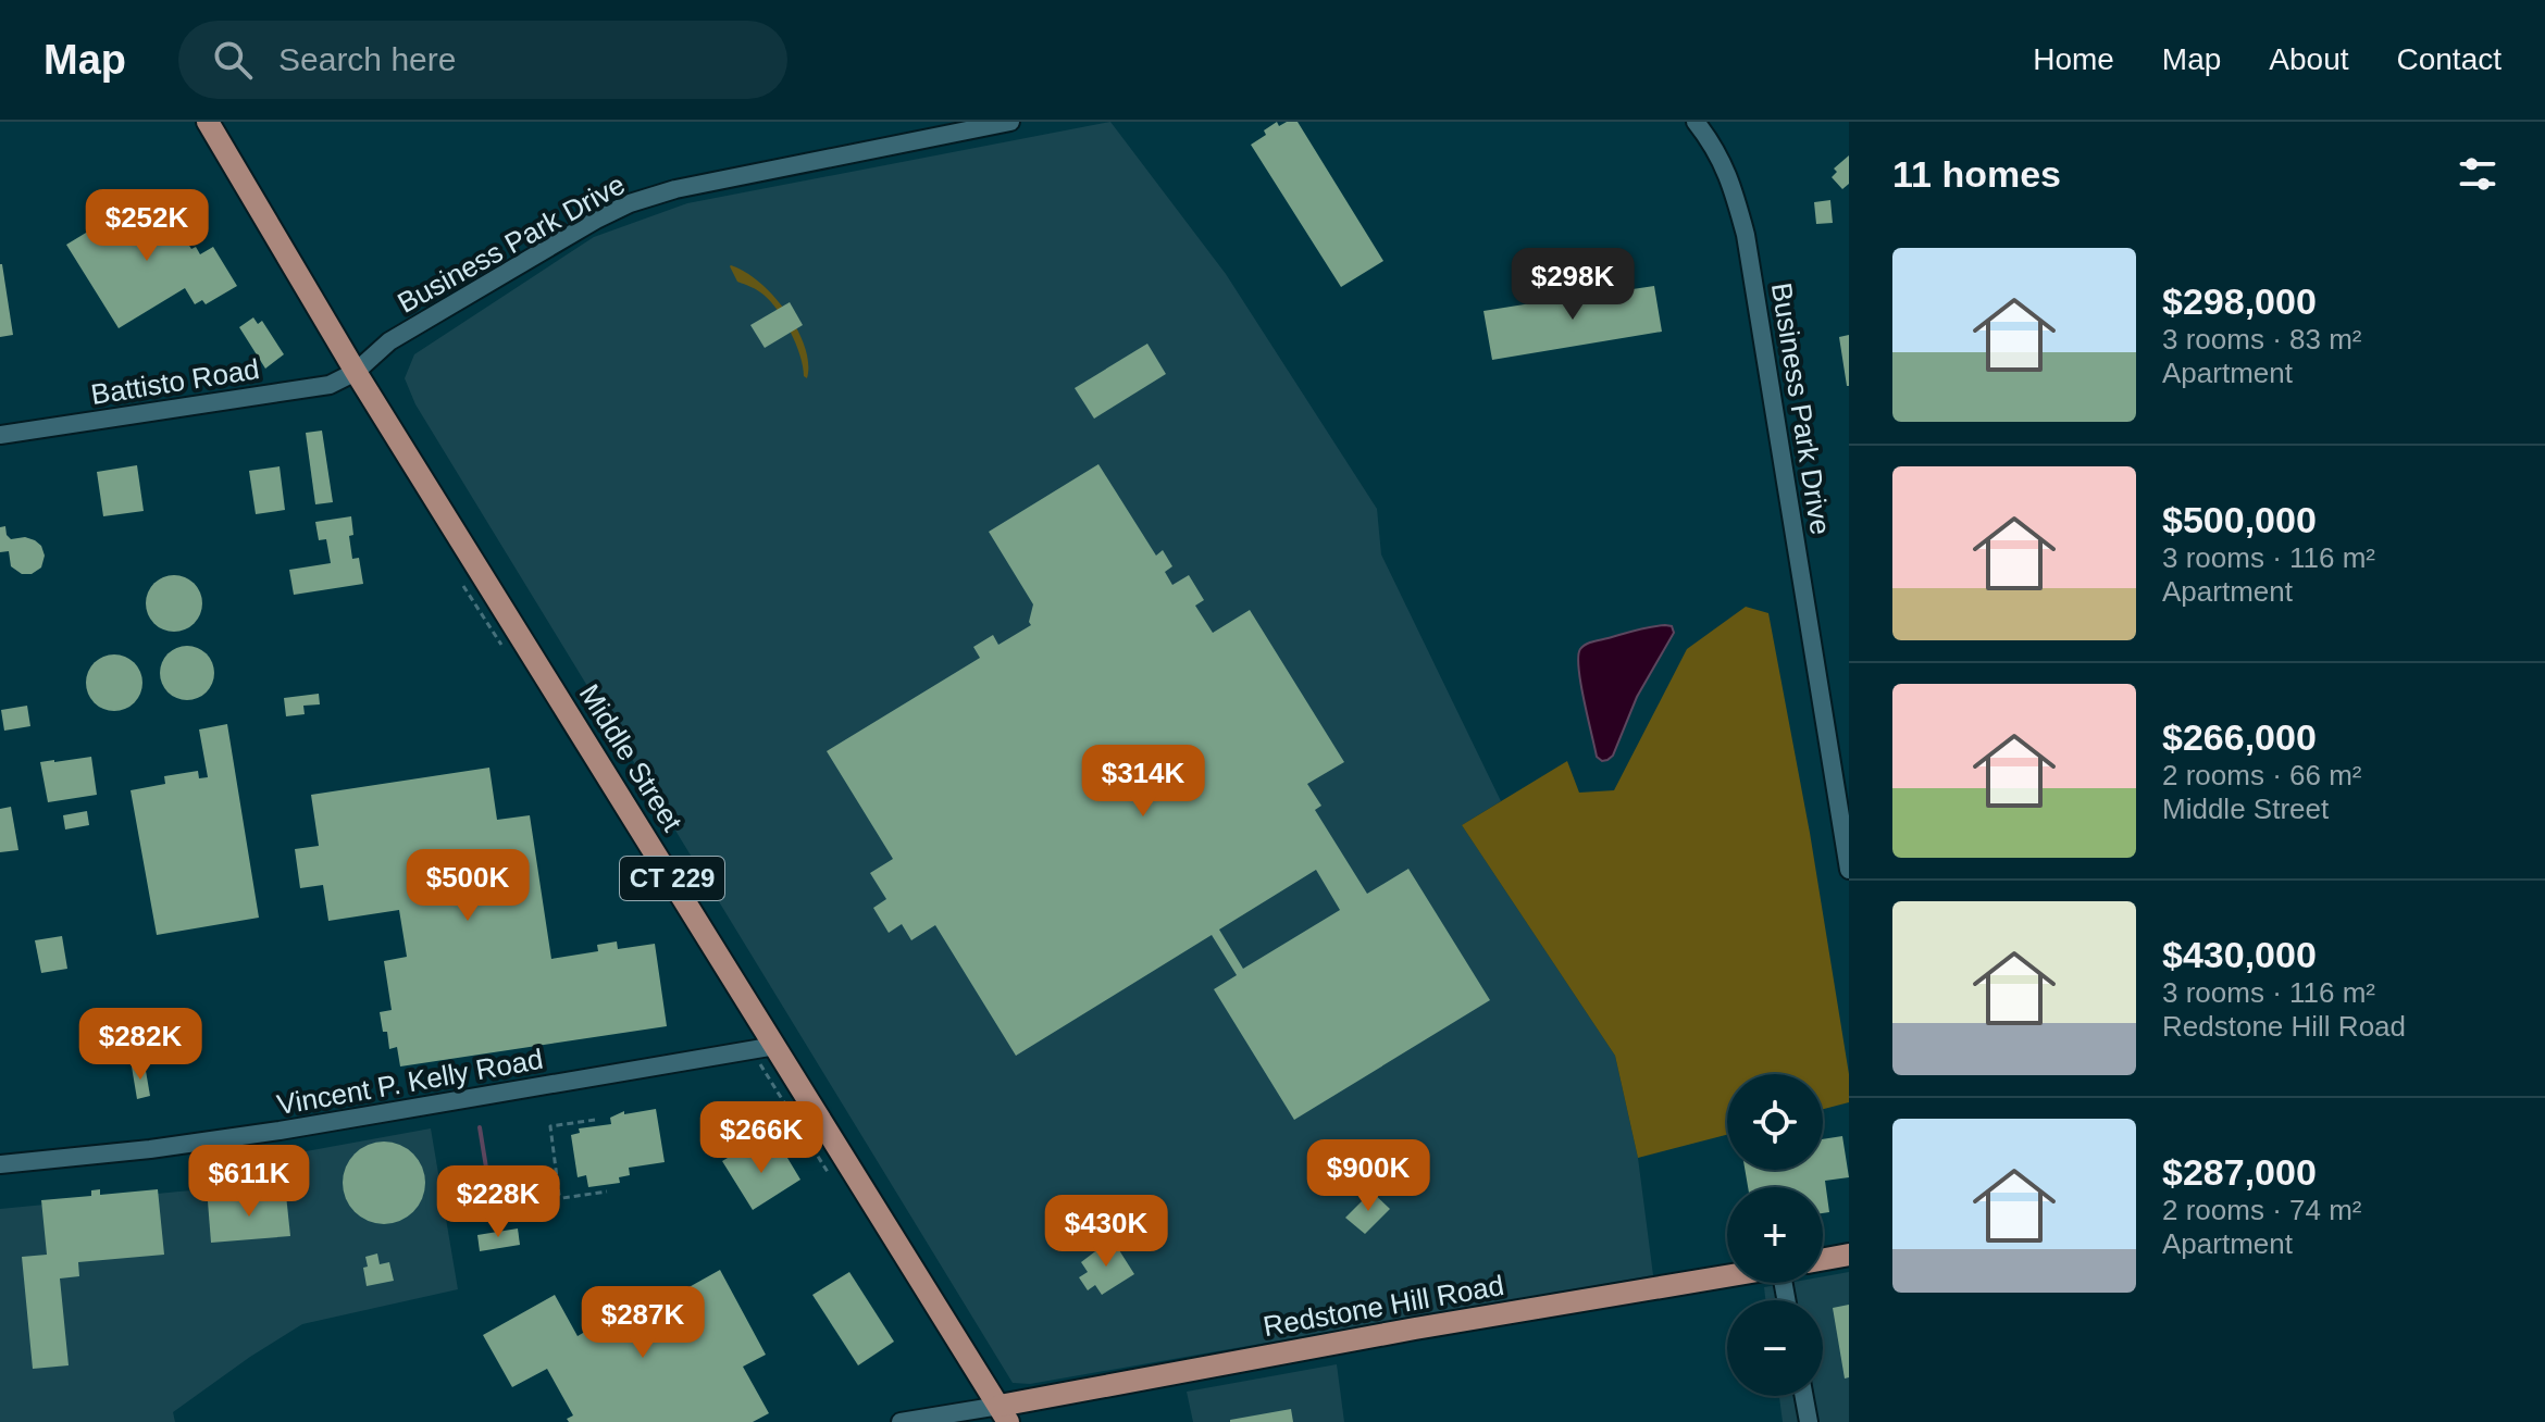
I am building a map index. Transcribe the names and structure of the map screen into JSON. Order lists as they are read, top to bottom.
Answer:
{
  "streets": {
    "main road": ["Middle Street", "CT 229", "Redstone Hill Road"],
    "street": ["Business Park Drive", "Battisto Road", "Vincent P. Kelly Road"]
  },
  "crossings": [
    ["Business Park Drive", "Battisto Road"],
    ["Business Park Drive", "Middle Street"],
    ["Battisto Road", "Middle Street"],
    ["Middle Street", "Vincent P. Kelly Road"],
    ["Middle Street", "Redstone Hill Road"]
  ],
  "page": {
    "header": "Map",
    "search": "Search here",
    "nav": [
      "Home",
      "Map",
      "About",
      "Contact"
    ],
    "heading": "11 homes",
    "price": [
      "$252K",
      "$298K",
      "$314K",
      "$500K",
      "$282K",
      "$266K",
      "$900K",
      "$611K",
      "$228K",
      "$430K",
      "$287K"
    ],
    "list": [
      {
        "name": "$298,000",
        "note": "3 rooms · 83 m² · Apartment"
      },
      {
        "name": "$500,000",
        "note": "3 rooms · 116 m² · Apartment"
      },
      {
        "name": "$266,000",
        "note": "2 rooms · 66 m² · Middle Street"
      },
      {
        "name": "$430,000",
        "note": "3 rooms · 116 m² · Redstone Hill Road"
      },
      {
        "name": "$287,000",
        "note": "2 rooms · 74 m² · Apartment"
      }
    ],
    "map_buttons": ["+", "−"]
  }
}
